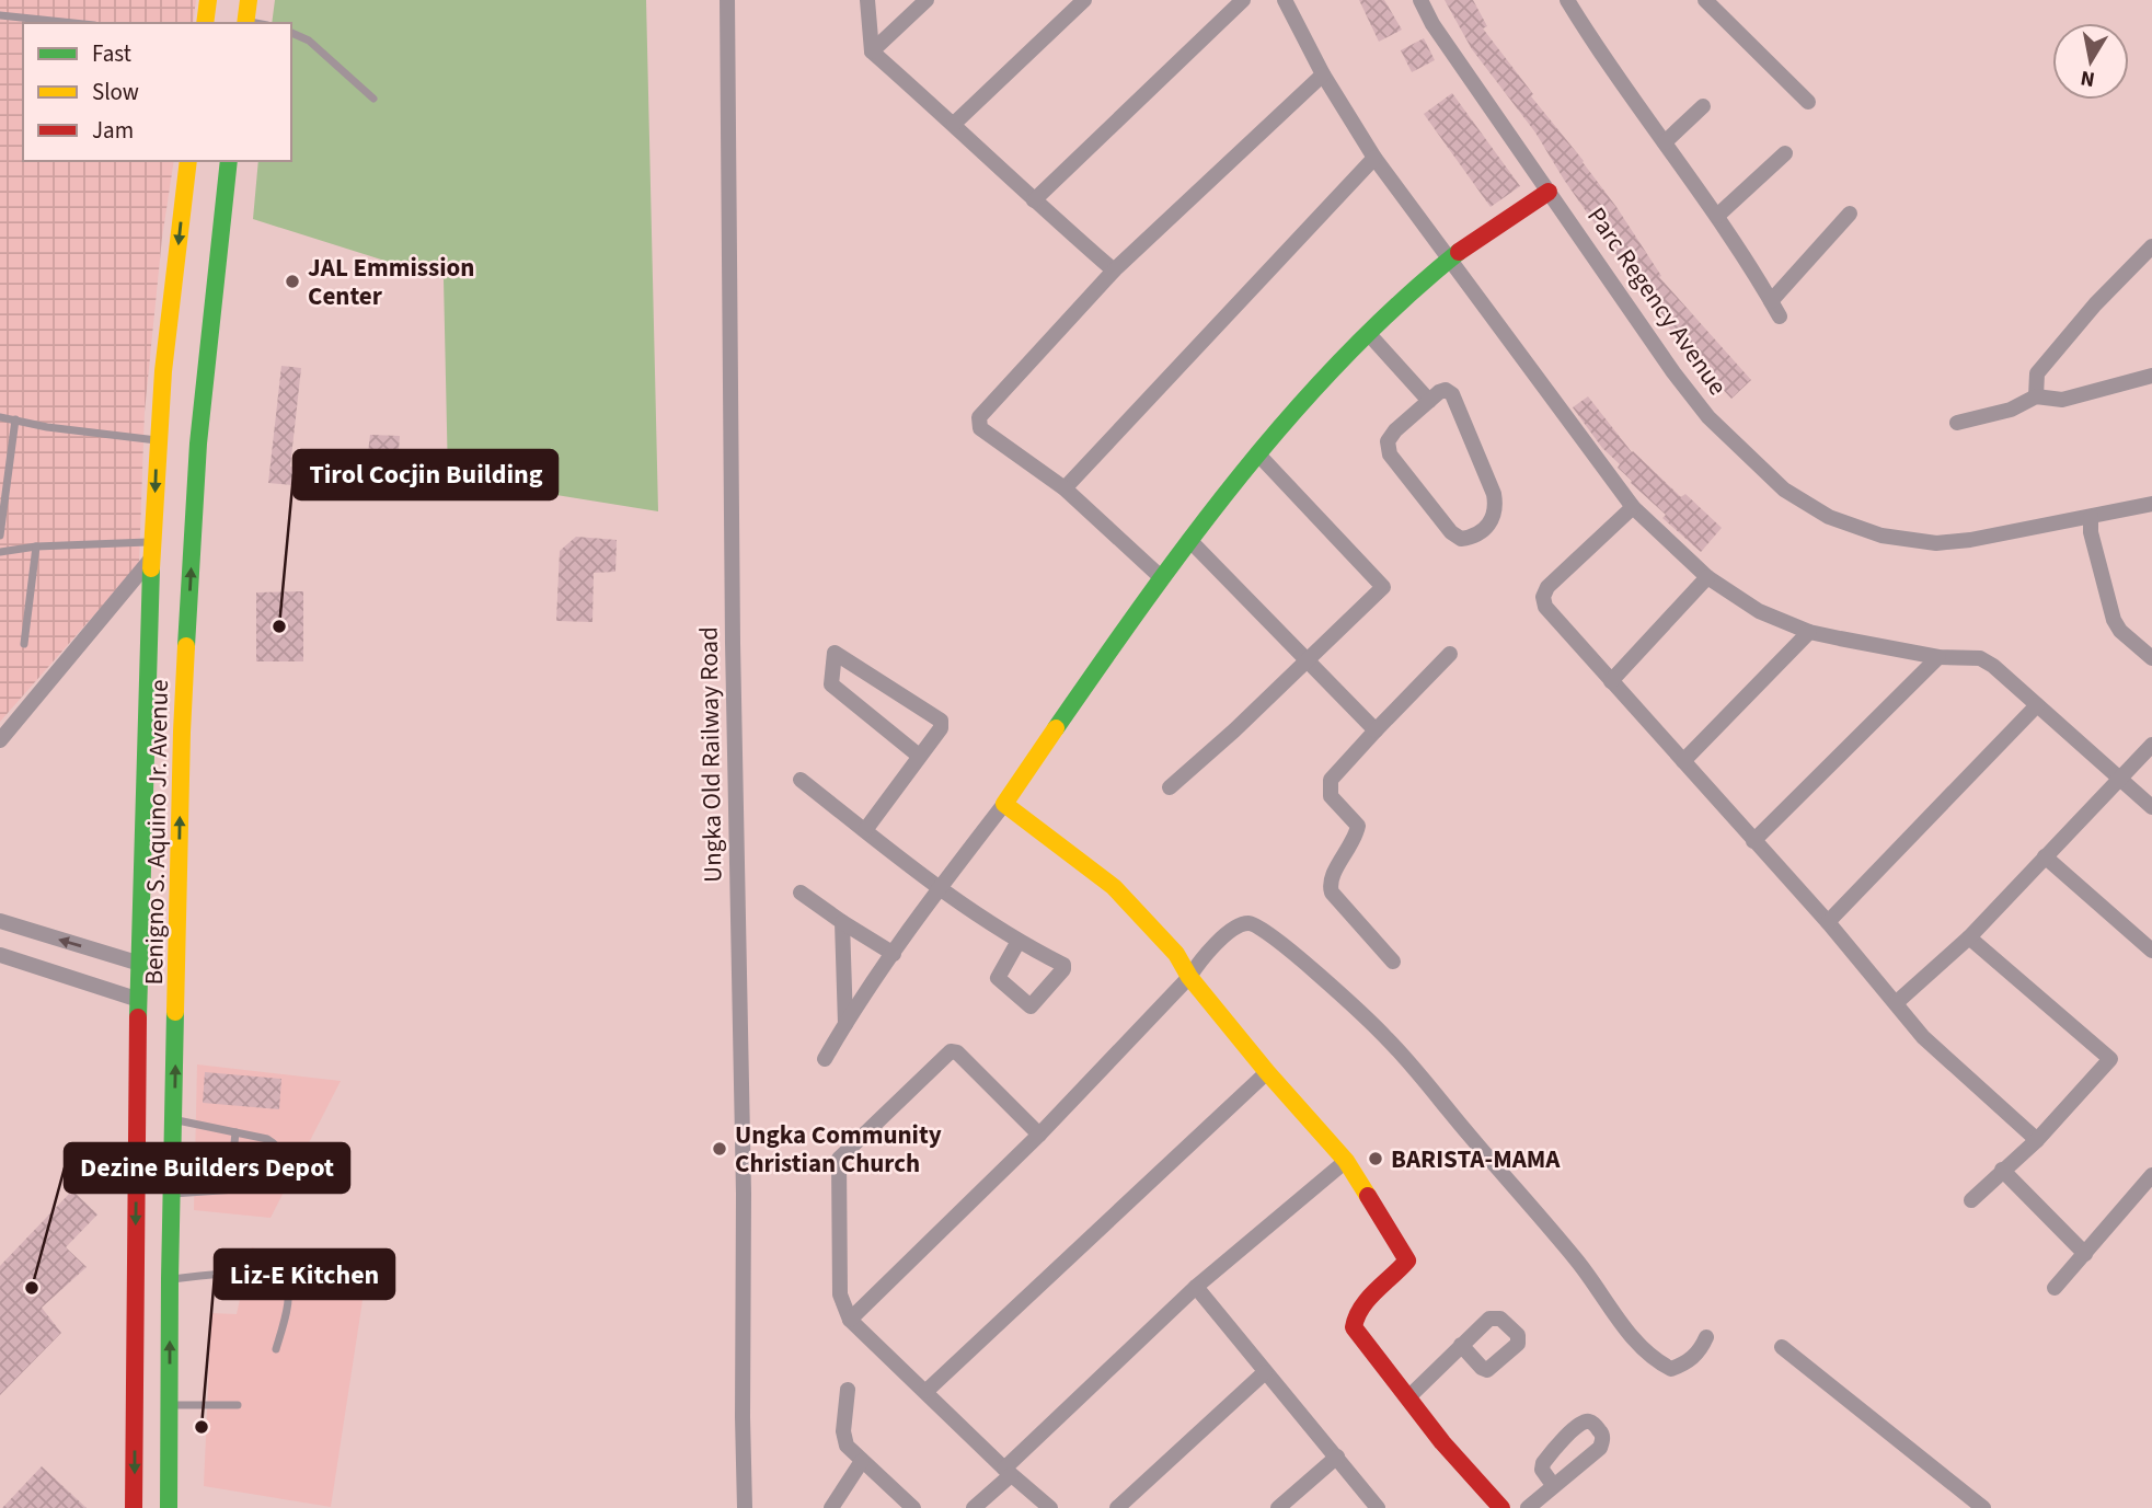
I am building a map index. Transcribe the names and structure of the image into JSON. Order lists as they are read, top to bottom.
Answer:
{
  "streets": {
    "main road": ["Benigno S. Aquino Jr. Avenue"],
    "street": ["Parc Regency Avenue", "Ungka Old Railway Road"]
  },
  "places": [
    "JAL Emmission Center",
    "Tirol Cocjin Building",
    "Ungka Community Christian Church",
    "BARISTA-MAMA",
    "Dezine Builders Depot",
    "Liz-E Kitchen"
  ],
  "legend": ["Fast", "Slow", "Jam"],
  "north": "bottom"
}
